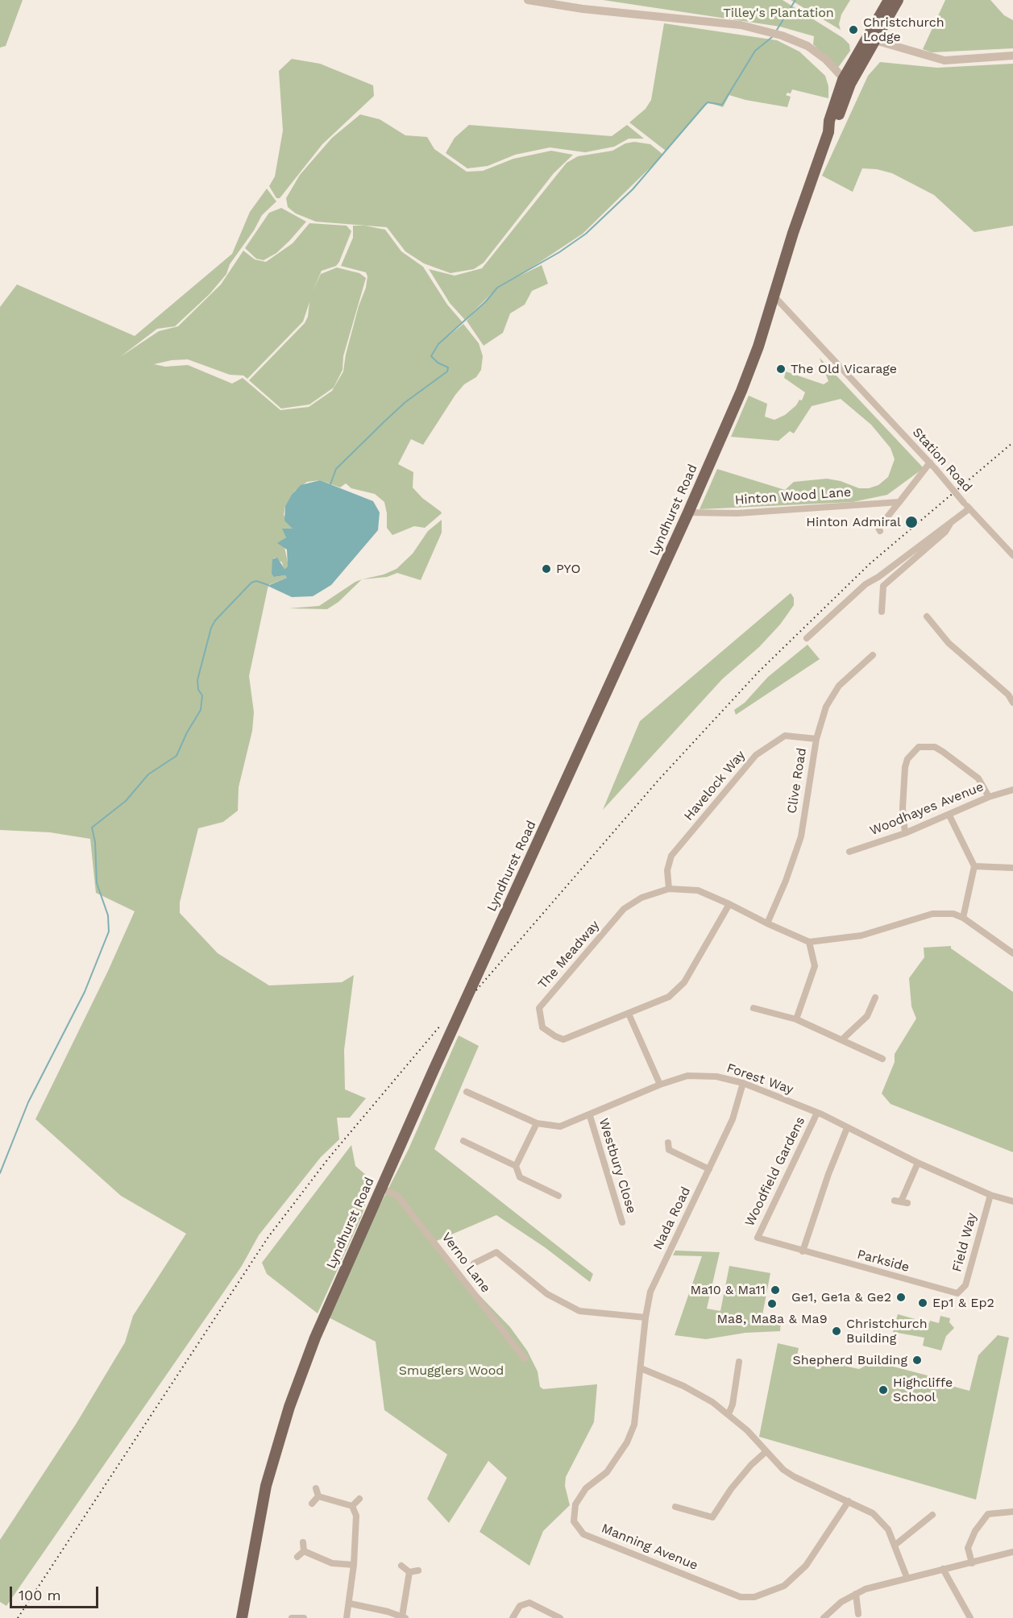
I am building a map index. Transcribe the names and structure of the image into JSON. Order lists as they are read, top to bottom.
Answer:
{
  "streets": {
    "main road": ["Lyndhurst Road"],
    "street": [
      "Station Road",
      "Hinton Wood Lane",
      "Clive Road",
      "Havelock Way",
      "Woodhayes Avenue",
      "The Meadway",
      "Forest Way",
      "Westbury Close",
      "Woodfield Gardens",
      "Nada Road",
      "Field Way",
      "Parkside",
      "Verno Lane",
      "Manning Avenue"
    ]
  },
  "crossings": [
    ["Station Road", "Lyndhurst Road"],
    ["Hinton Wood Lane", "Lyndhurst Road"],
    ["Lyndhurst Road", "Verno Lane"],
    ["Clive Road", "Havelock Way"],
    ["Havelock Way", "The Meadway"],
    ["Forest Way", "Westbury Close"],
    ["Forest Way", "Woodfield Gardens"],
    ["Forest Way", "Nada Road"],
    ["Forest Way", "Field Way"],
    ["Woodfield Gardens", "Parkside"],
    ["Nada Road", "Manning Avenue"],
    ["Field Way", "Parkside"]
  ],
  "parks": ["Tilley's Plantation", "Smugglers Wood"],
  "places": [
    "Christchurch Lodge",
    "The Old Vicarage",
    "Hinton Admiral",
    "PYO",
    "Ma10 & Ma11",
    "Ge1, Ge1a & Ge2",
    "Ep1 & Ep2",
    "Ma8, Ma8a & Ma9",
    "Christchurch Building",
    "Shepherd Building",
    "Highcliffe School"
  ],
  "scale_bar": "100 m"
}
